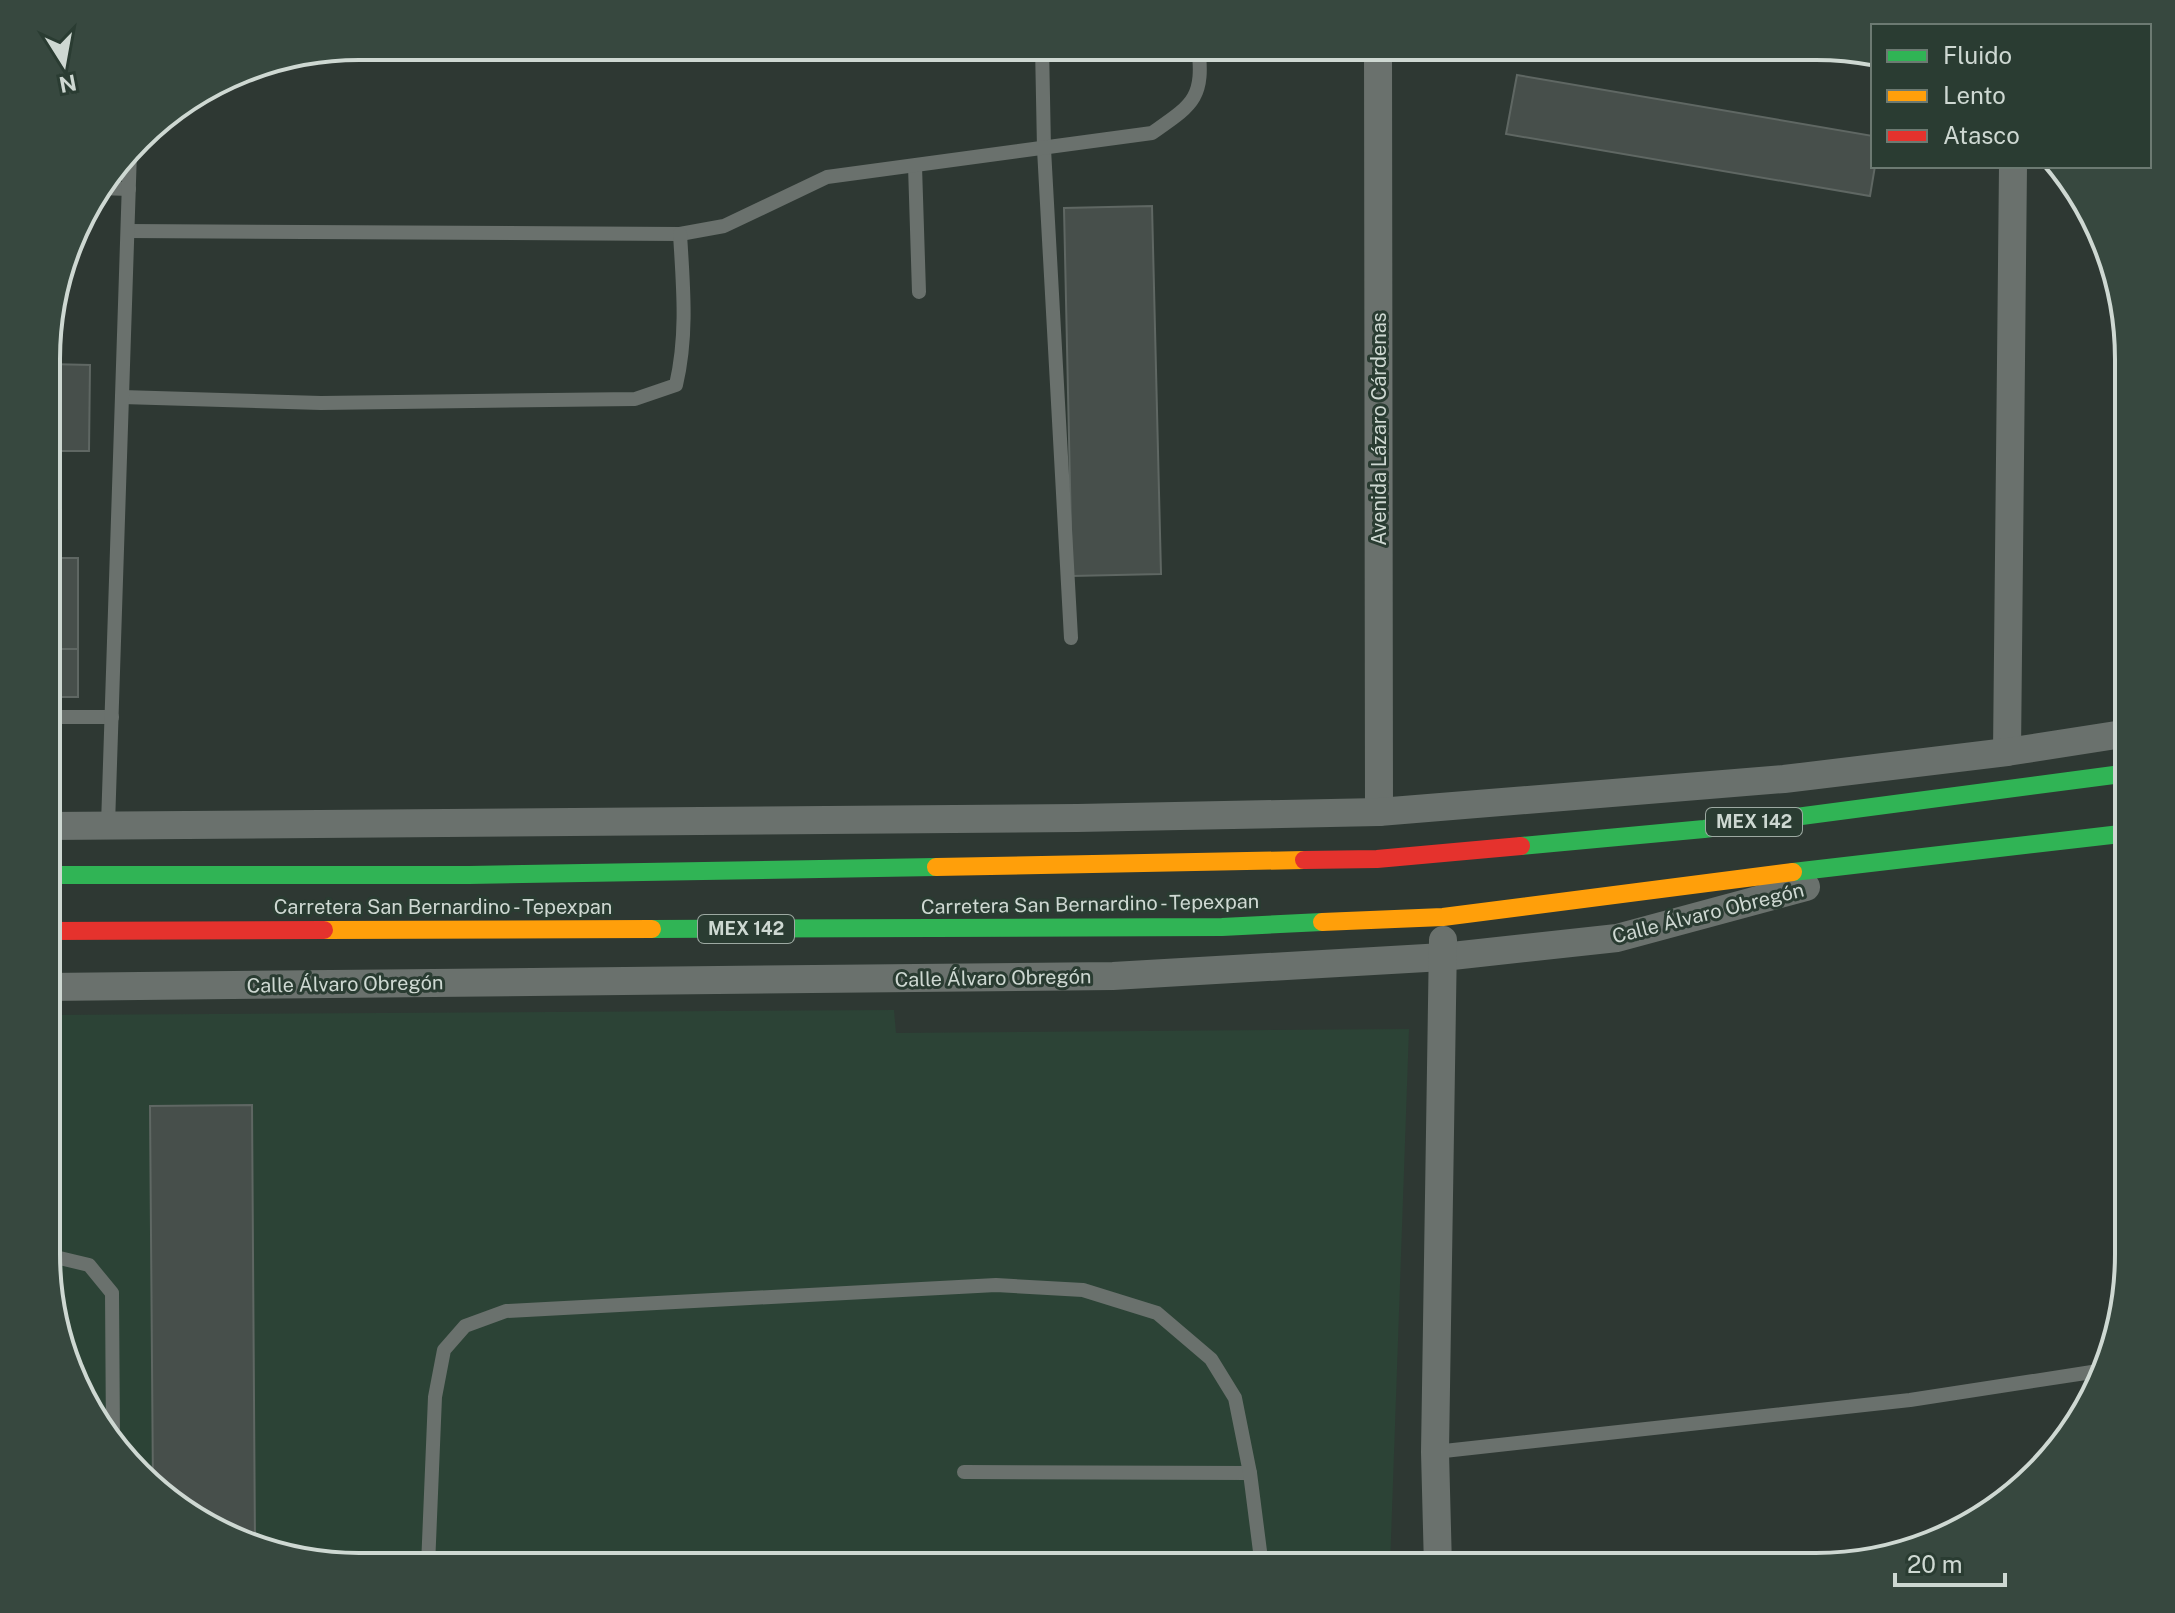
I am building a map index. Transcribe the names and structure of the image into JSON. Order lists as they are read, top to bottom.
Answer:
{
  "streets": {
    "highway": ["MEX 142", "Carretera San Bernardino - Tepexpan"],
    "street": ["Avenida Lázaro Cárdenas", "Calle Álvaro Obregón"]
  },
  "crossings": [
    ["Carretera San Bernardino - Tepexpan", "Calle Álvaro Obregón"]
  ],
  "legend": ["Fluido", "Lento", "Atasco"],
  "scale_bar": "20 m",
  "north": "bottom"
}
